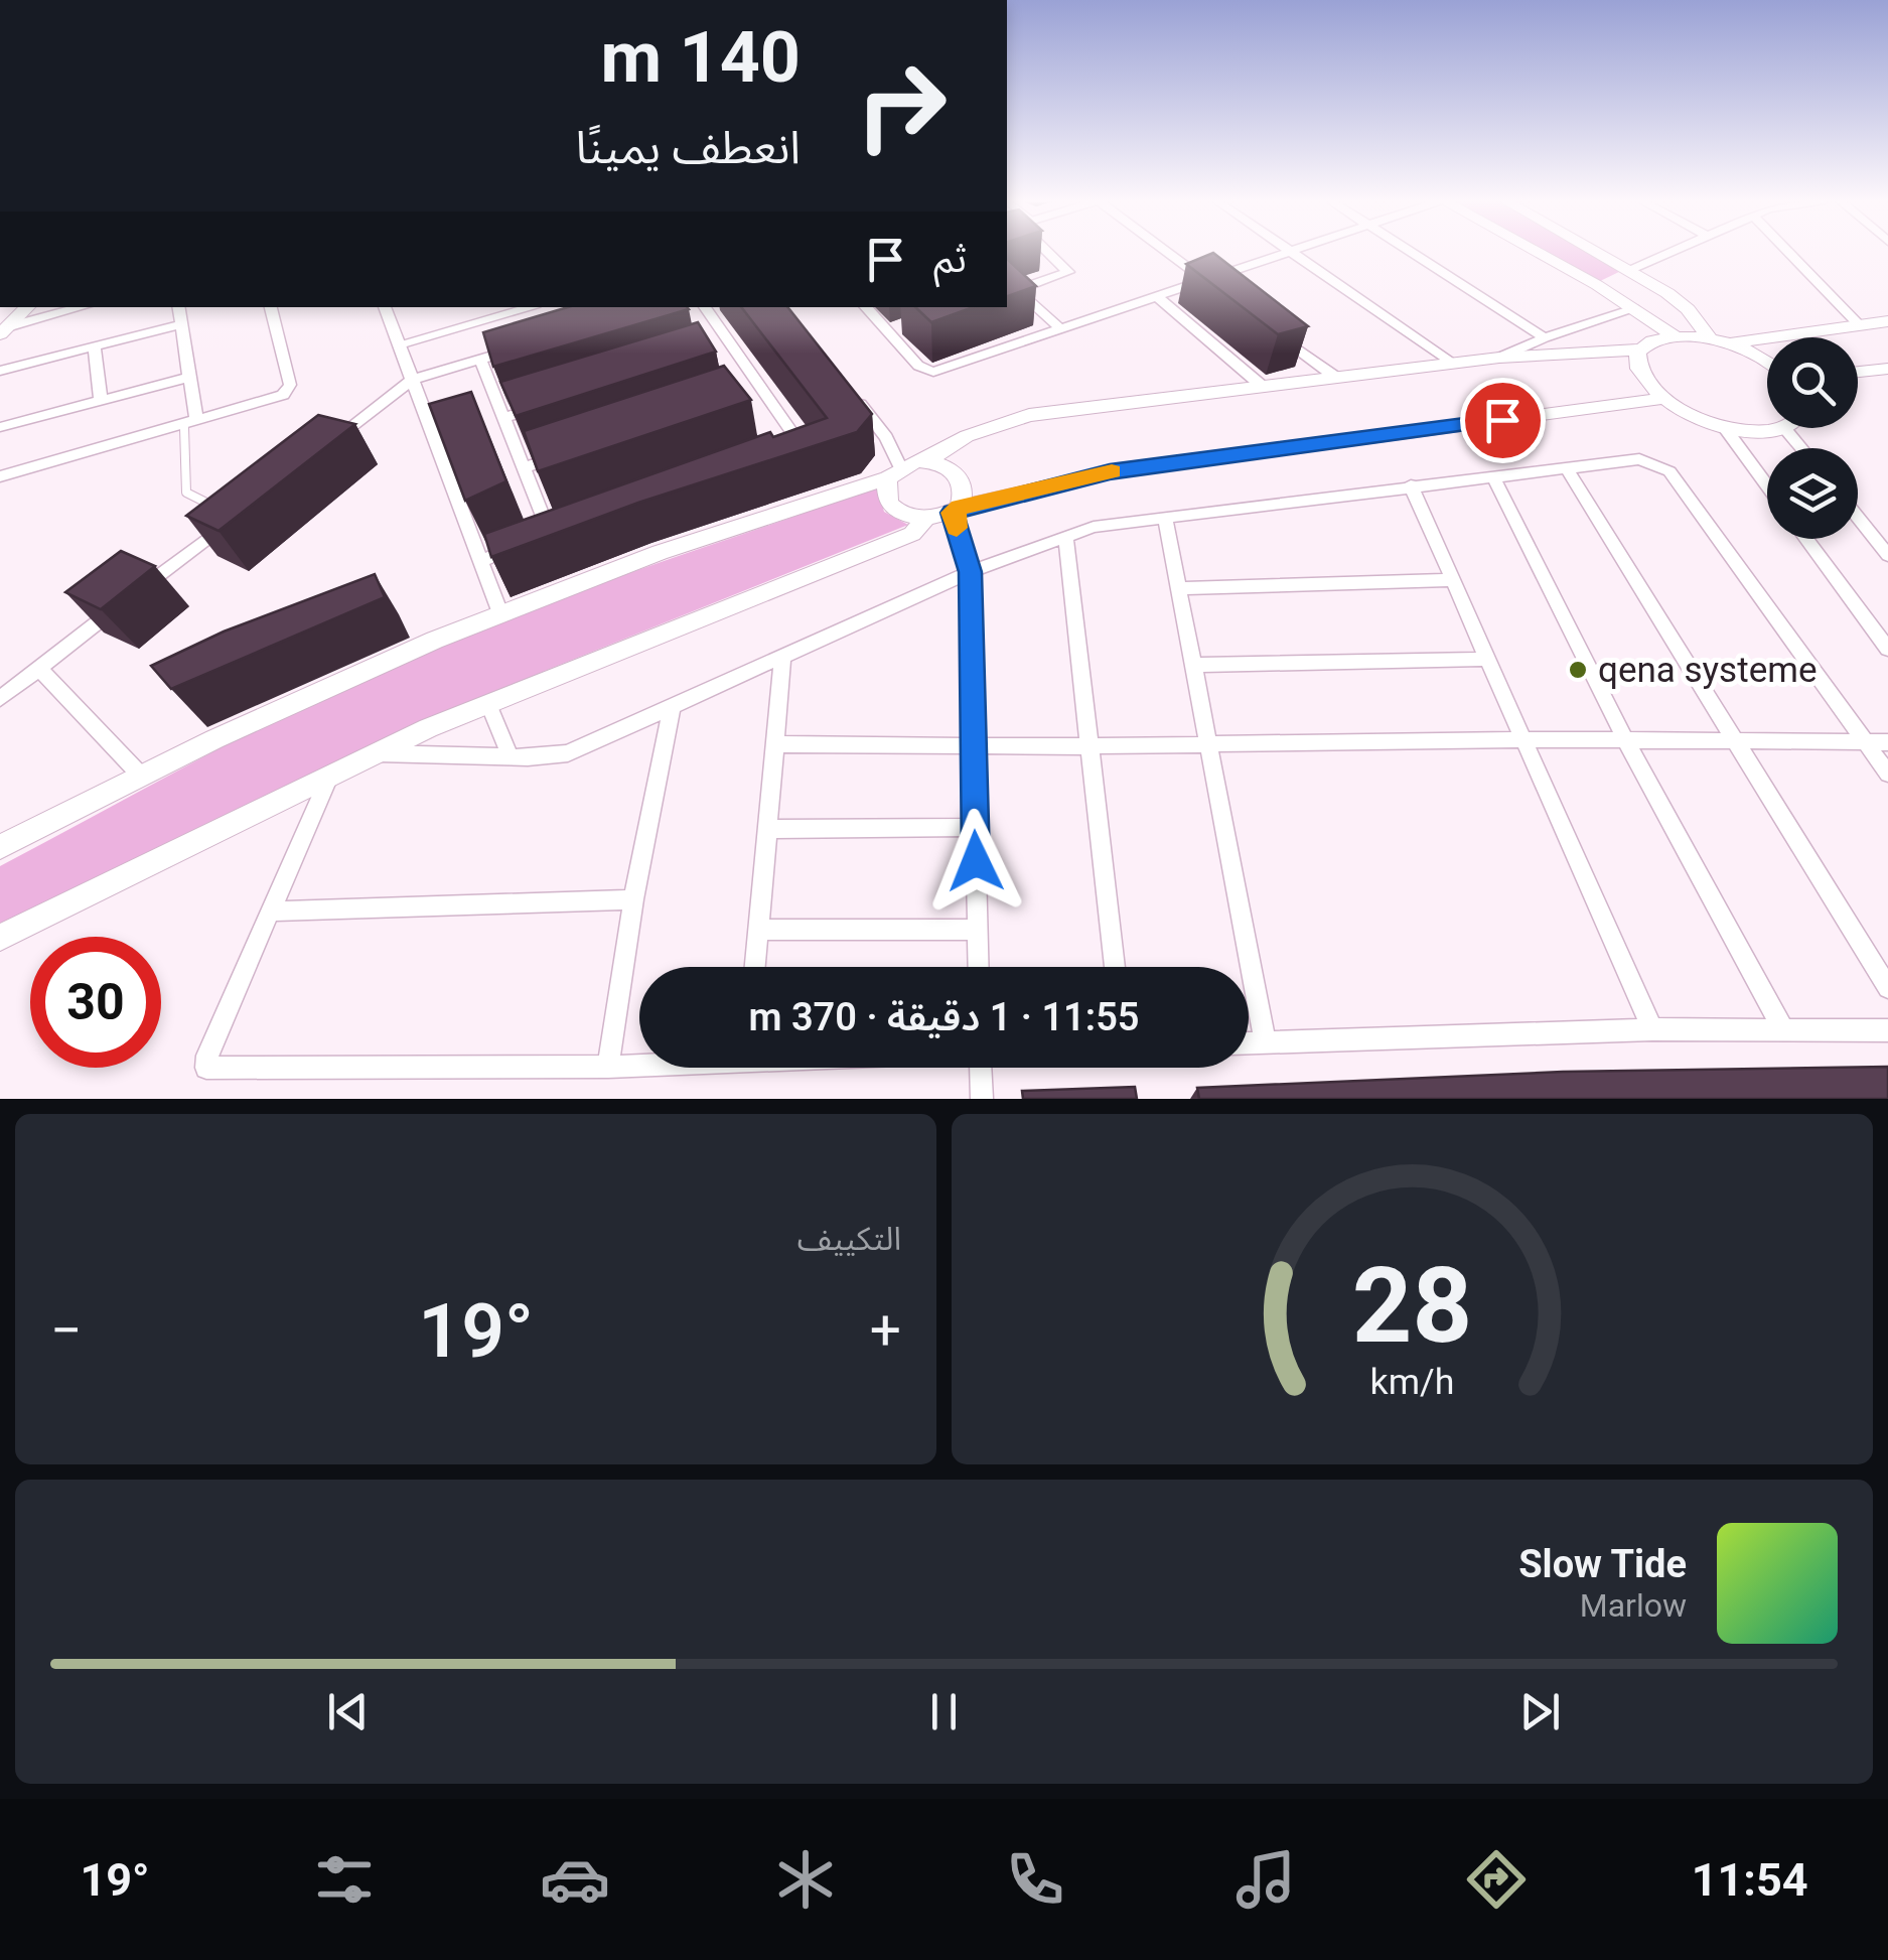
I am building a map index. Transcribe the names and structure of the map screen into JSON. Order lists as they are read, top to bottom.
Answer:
{
  "places": ["qena systeme"],
  "page": {
    "turn": ["140 m", "انعطف يمينًا"],
    "then": "ثم",
    "limit": "30",
    "trip": "11:55 · 1 دقيقة · 370 m",
    "tile": "التكييف",
    "heat": ["−", "19°", "+"],
    "song": ["Slow Tide", "Marlow"],
    "tabs": ["11:54", "19°"],
    "gauge": ["28", "km/h"]
  }
}
